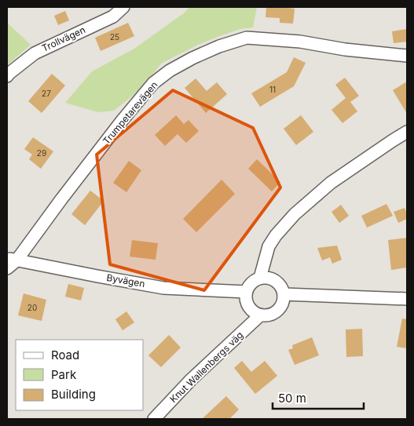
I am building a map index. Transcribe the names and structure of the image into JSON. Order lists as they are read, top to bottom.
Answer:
{
  "streets": {
    "street": [
      "Trollvägen",
      "Trumpetarevägen",
      "Byvägen",
      "Knut Wallenbergs väg"
    ]
  },
  "crossings": [
    ["Trumpetarevägen", "Byvägen"],
    ["Byvägen", "Knut Wallenbergs väg"]
  ],
  "house_numbers": [
    "25",
    "11",
    "27",
    "29",
    "20"
  ],
  "legend": ["Road", "Park", "Building"],
  "scale_bar": "50 m"
}
